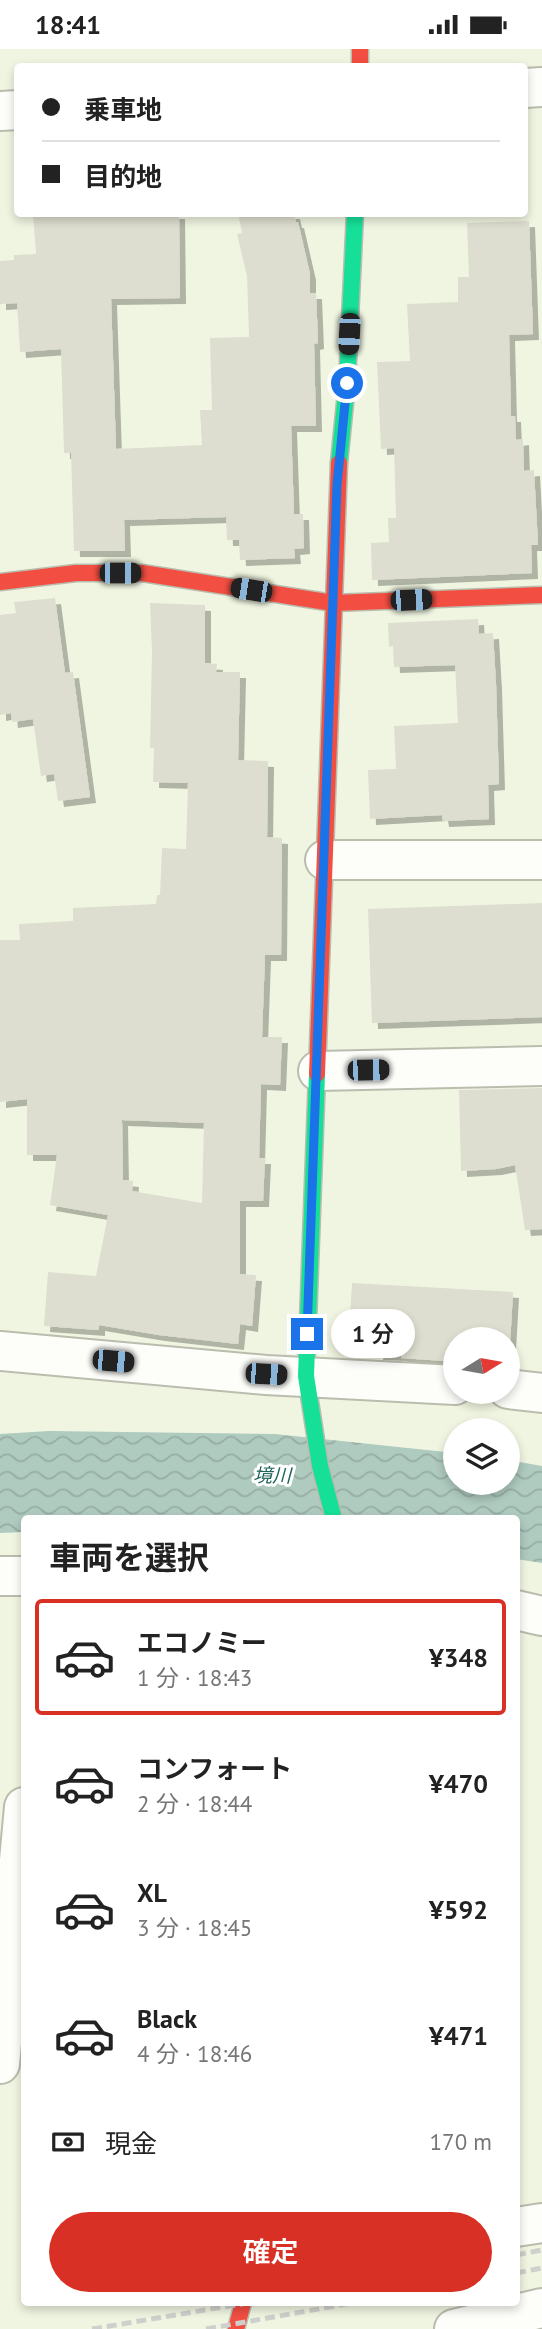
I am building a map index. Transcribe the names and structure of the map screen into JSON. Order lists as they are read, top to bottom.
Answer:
{
  "water": ["境川"],
  "north": "right",
  "page": {
    "status": "18:41",
    "banner": ["乗車地", "目的地"],
    "bubble": "1 分",
    "heading": "車両を選択",
    "list": [
      {
        "name": "エコノミー",
        "note": "1 分 · 18:43",
        "value": "¥348"
      },
      {
        "name": "コンフォート",
        "note": "2 分 · 18:44",
        "value": "¥470"
      },
      {
        "name": "XL",
        "note": "3 分 · 18:45",
        "value": "¥592"
      },
      {
        "name": "Black",
        "note": "4 分 · 18:46",
        "value": "¥471"
      }
    ],
    "pay": ["現金", "170 m"],
    "buttons": "確定"
  }
}
